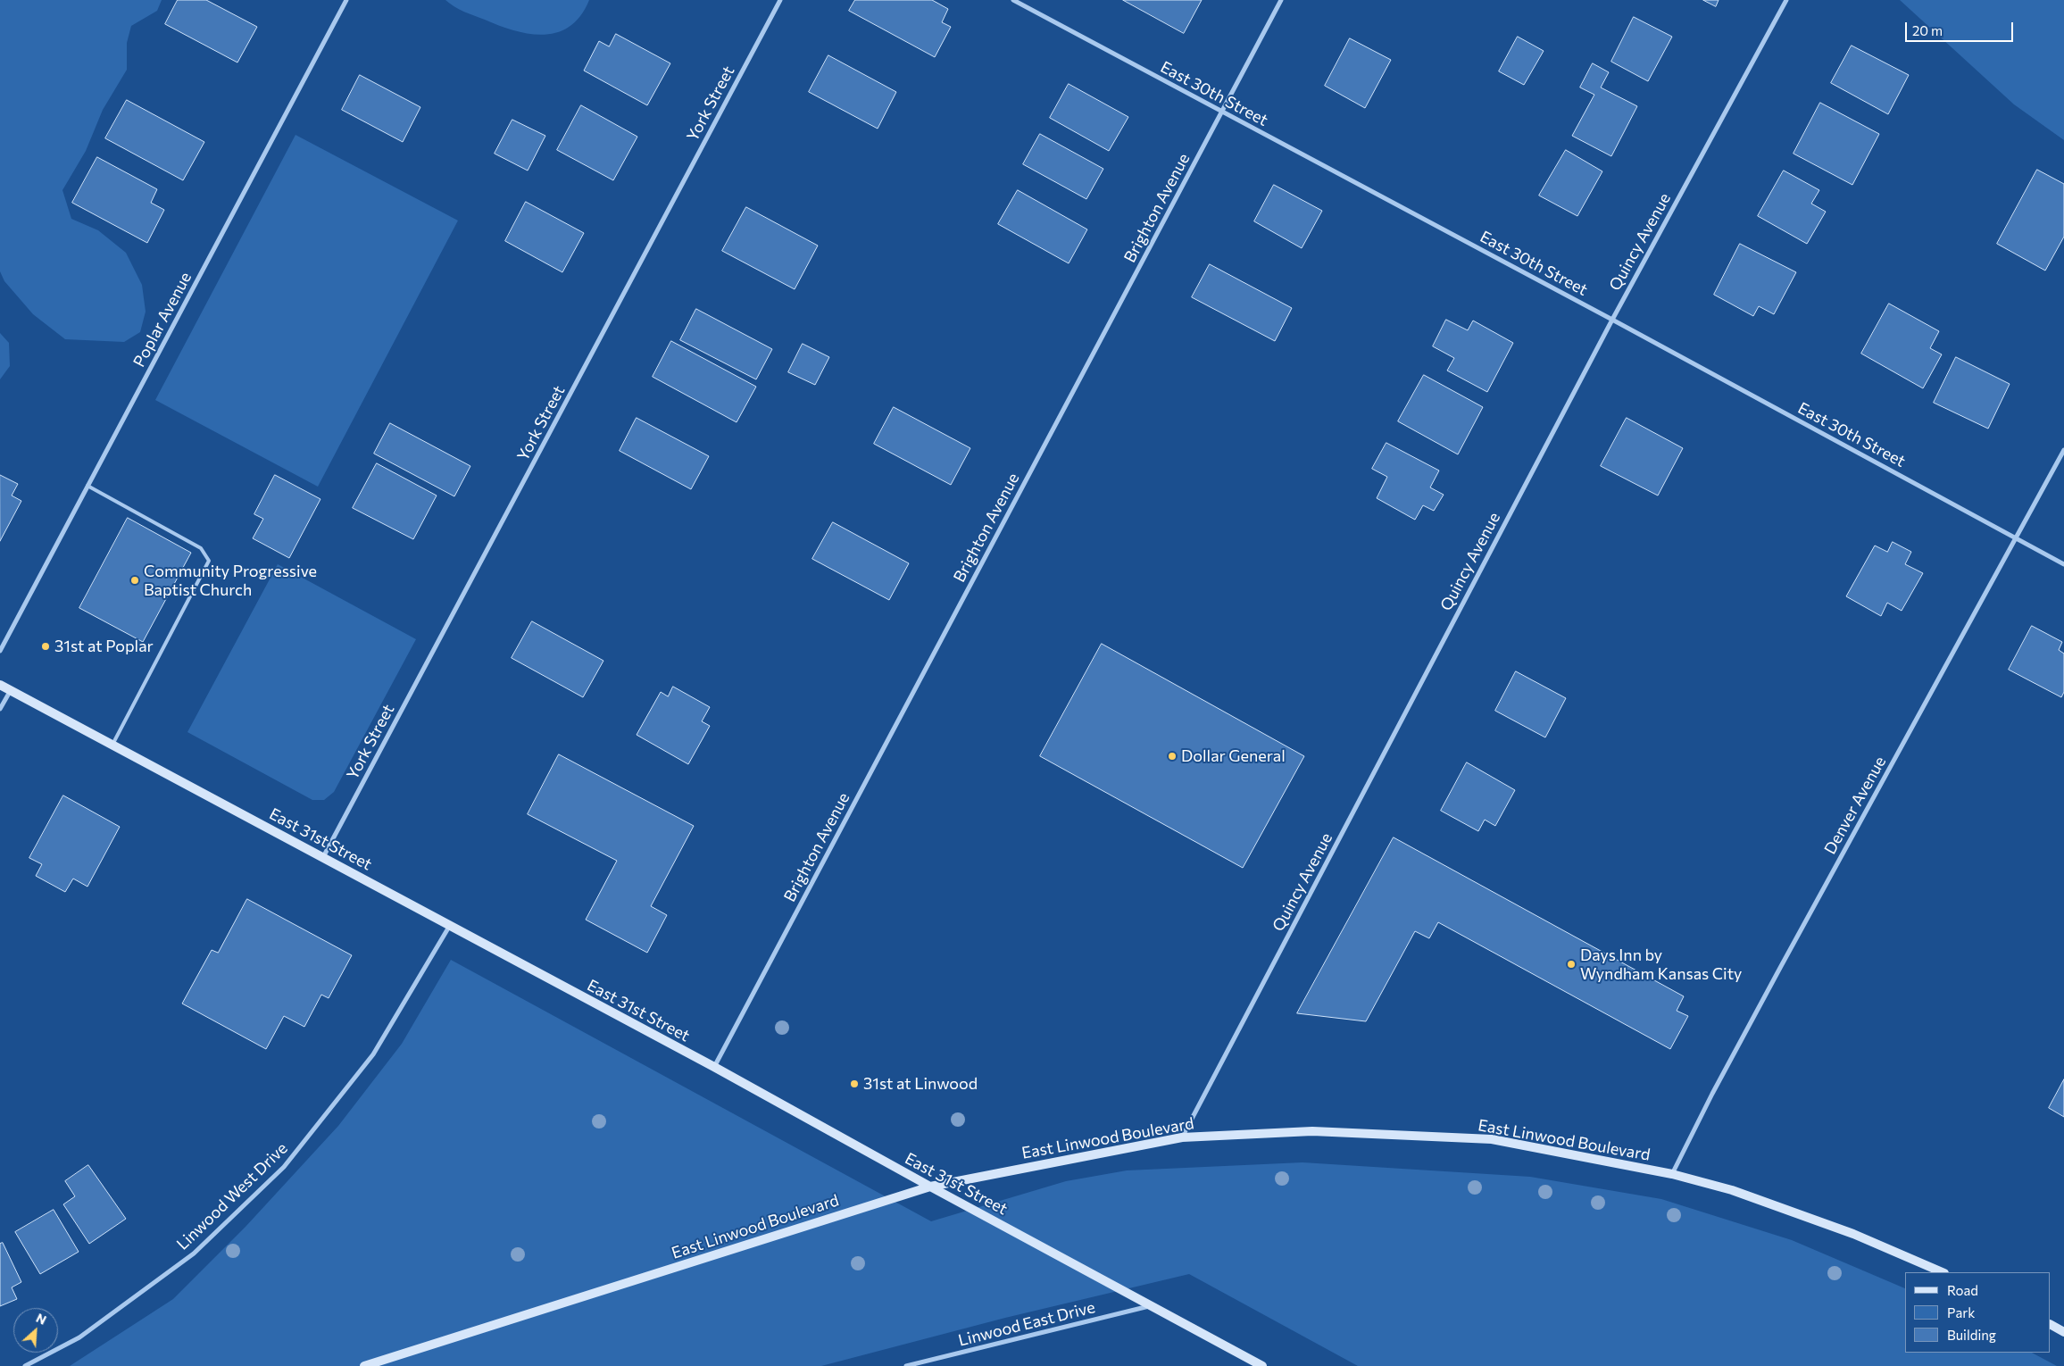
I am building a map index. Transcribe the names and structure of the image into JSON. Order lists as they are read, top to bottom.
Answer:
{
  "streets": {
    "main road": ["East 31st Street", "East Linwood Boulevard"],
    "street": [
      "East 30th Street",
      "York Street",
      "Brighton Avenue",
      "Quincy Avenue",
      "Poplar Avenue",
      "Denver Avenue",
      "Linwood West Drive",
      "Linwood East Drive"
    ]
  },
  "crossings": [
    ["East 30th Street", "Brighton Avenue"],
    ["East 30th Street", "Quincy Avenue"],
    ["East 30th Street", "Denver Avenue"],
    ["York Street", "East 31st Street"],
    ["Brighton Avenue", "East 31st Street"],
    ["Quincy Avenue", "East Linwood Boulevard"],
    ["Denver Avenue", "East Linwood Boulevard"],
    ["East 31st Street", "East Linwood Boulevard"],
    ["East 31st Street", "Linwood West Drive"],
    ["East 31st Street", "Linwood East Drive"]
  ],
  "places": [
    "Community Progressive Baptist Church",
    "31st at Poplar",
    "Dollar General",
    "Days Inn by Wyndham Kansas City",
    "31st at Linwood"
  ],
  "legend": ["Road", "Park", "Building"],
  "scale_bar": "20 m",
  "north": "top right"
}
